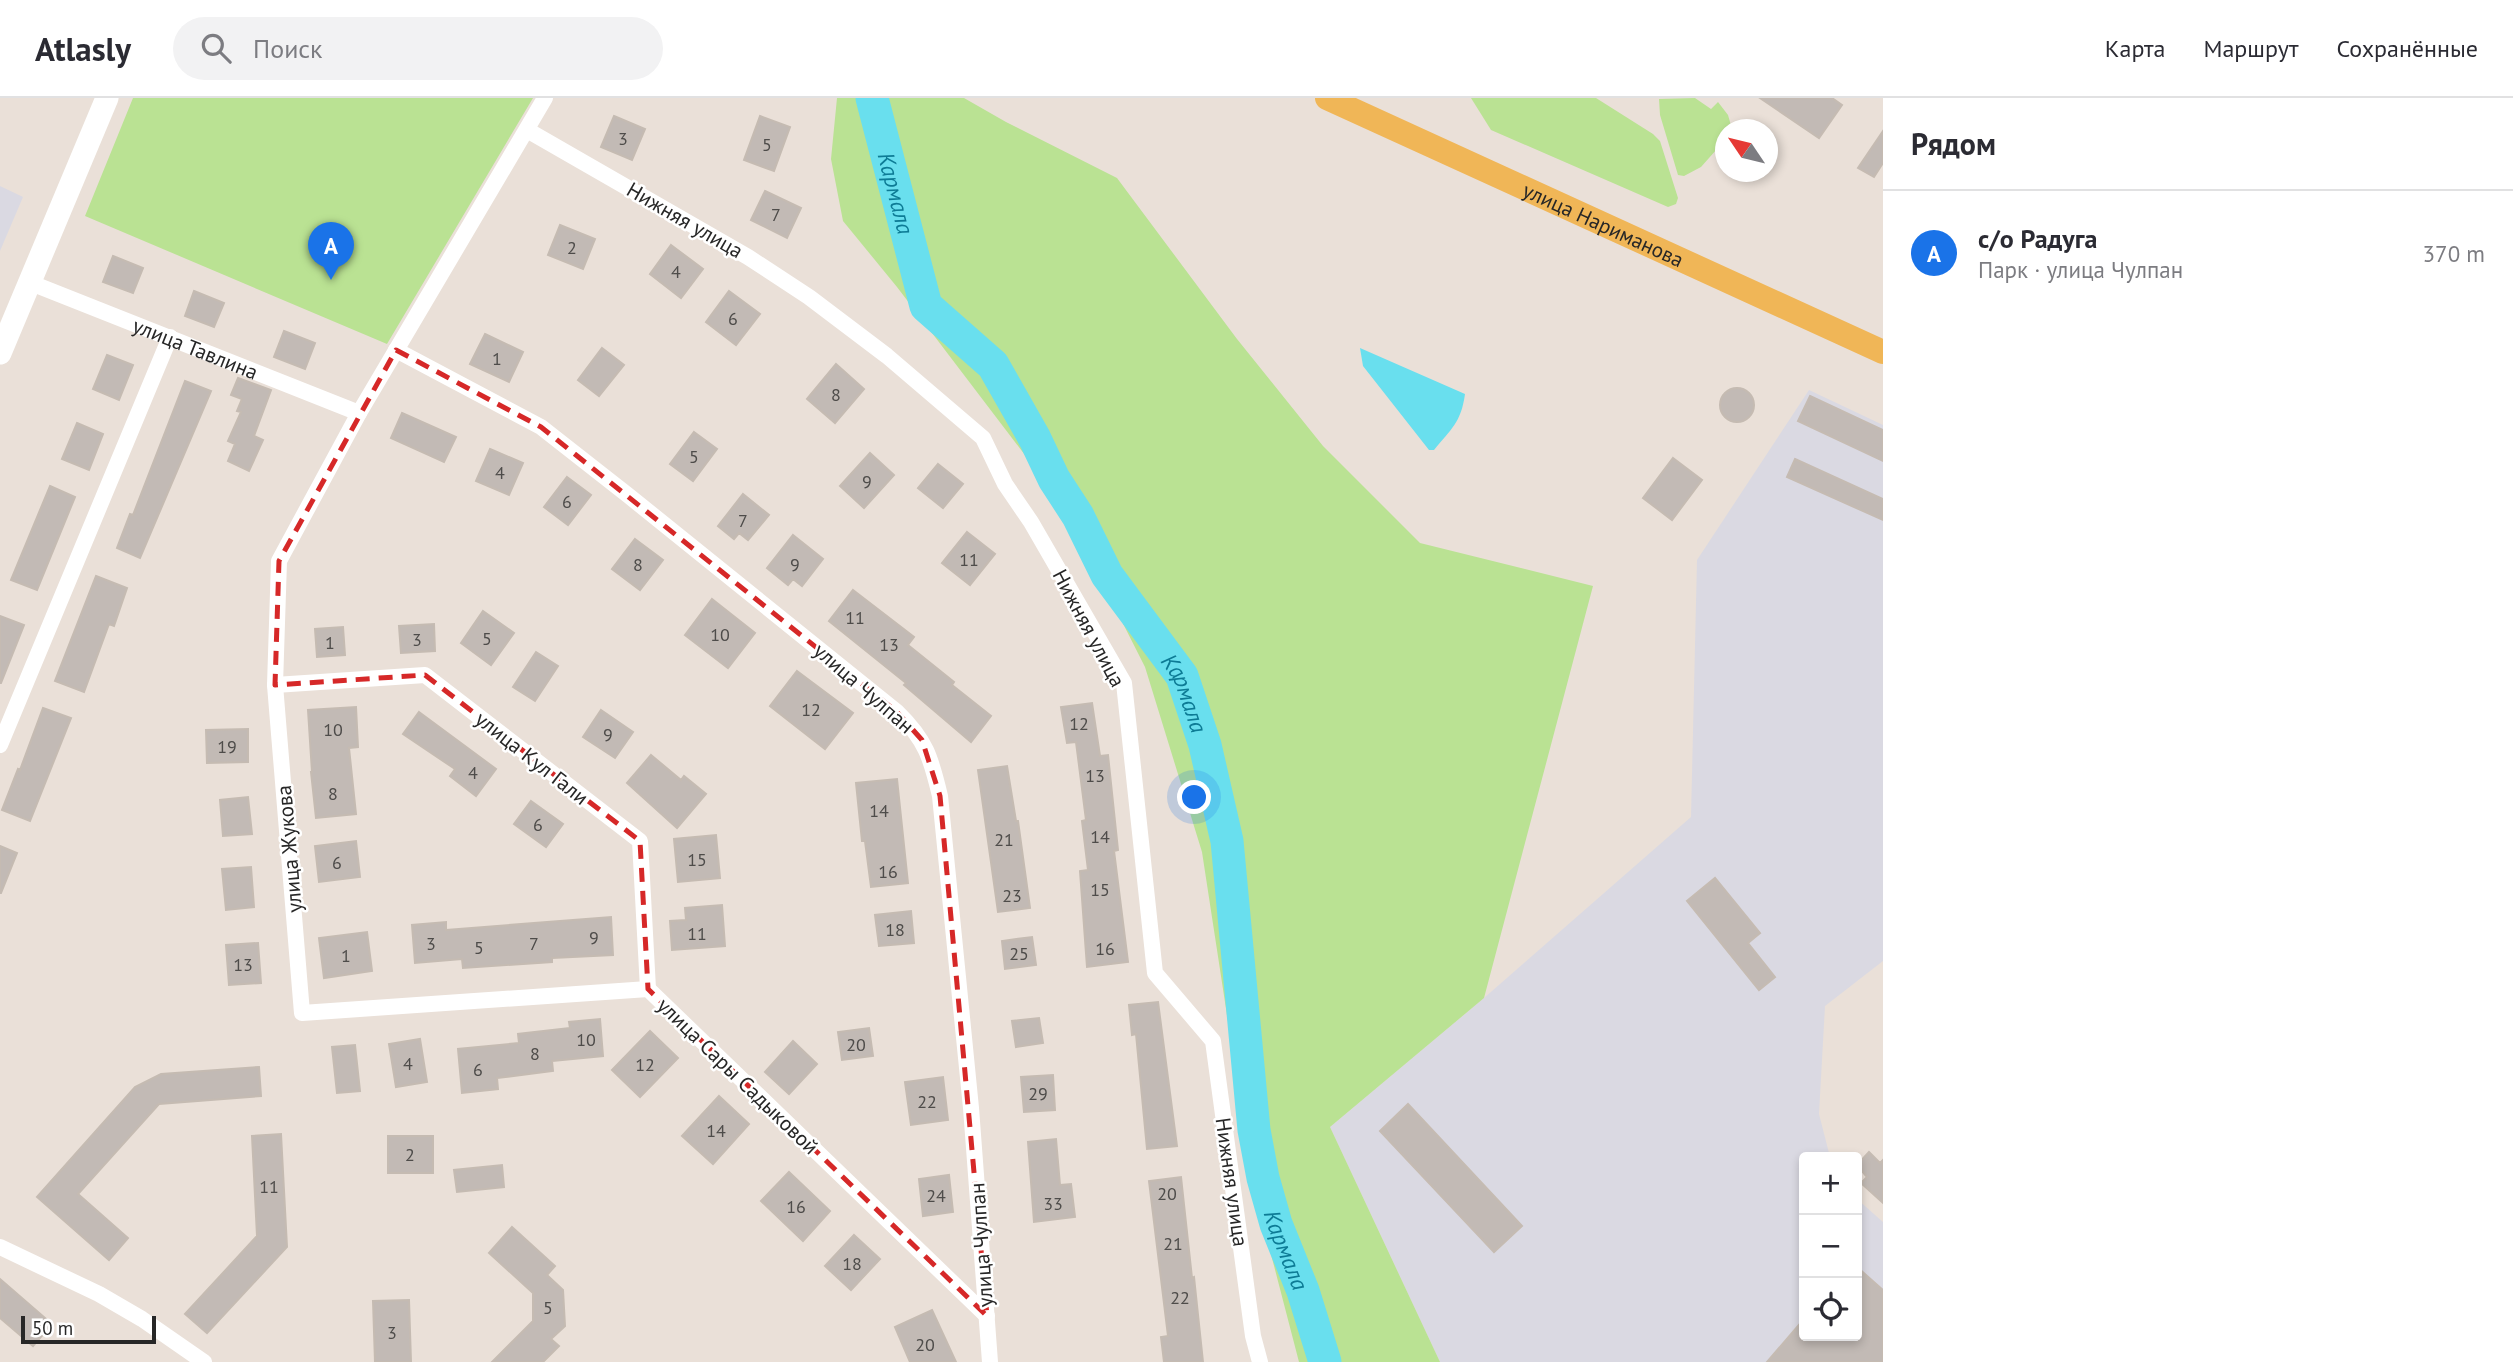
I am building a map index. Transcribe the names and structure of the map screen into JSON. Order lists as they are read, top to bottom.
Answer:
{
  "streets": {
    "main road": ["улица Нариманова"],
    "street": [
      "Нижняя улица",
      "улица Тавлина",
      "улица Чулпан",
      "улица Кул Гали",
      "улица Жукова",
      "улица Сары Садыковой"
    ]
  },
  "crossings": [
    ["Нижняя улица", "улица Жукова"],
    ["улица Тавлина", "улица Жукова"],
    ["улица Чулпан", "улица Жукова"],
    ["улица Чулпан", "улица Сары Садыковой"],
    ["улица Кул Гали", "улица Жукова"],
    ["улица Кул Гали", "улица Сары Садыковой"],
    ["улица Жукова", "улица Сары Садыковой"]
  ],
  "water": ["Кармала"],
  "house_numbers": [
    "3",
    "5",
    "7",
    "2",
    "4",
    "6",
    "1",
    "8",
    "5",
    "4",
    "9",
    "6",
    "7",
    "11",
    "8",
    "9",
    "11",
    "10",
    "5",
    "3",
    "1",
    "13",
    "12",
    "12",
    "10",
    "9",
    "19",
    "4",
    "13",
    "8",
    "14",
    "6",
    "14",
    "21",
    "15",
    "6",
    "16",
    "15",
    "23",
    "18",
    "11",
    "9",
    "3",
    "7",
    "5",
    "16",
    "25",
    "1",
    "13",
    "10",
    "20",
    "8",
    "4",
    "12",
    "6",
    "29",
    "22",
    "14",
    "2",
    "11",
    "20",
    "24",
    "33",
    "16",
    "21",
    "18",
    "22",
    "5",
    "3",
    "20"
  ],
  "scale_bar": "50 m",
  "north": "top left",
  "page": {
    "header": "Atlasly",
    "search": "Поиск",
    "nav": ["Карта", "Маршрут", "Сохранённые"],
    "heading": "Рядом",
    "list": [
      {
        "mark": "A",
        "name": "с/о Радуга",
        "note": "Парк · улица Чулпан",
        "value": "370 m"
      }
    ],
    "pins": "A",
    "map_buttons": ["+", "−"],
    "scale": "50 m"
  }
}
